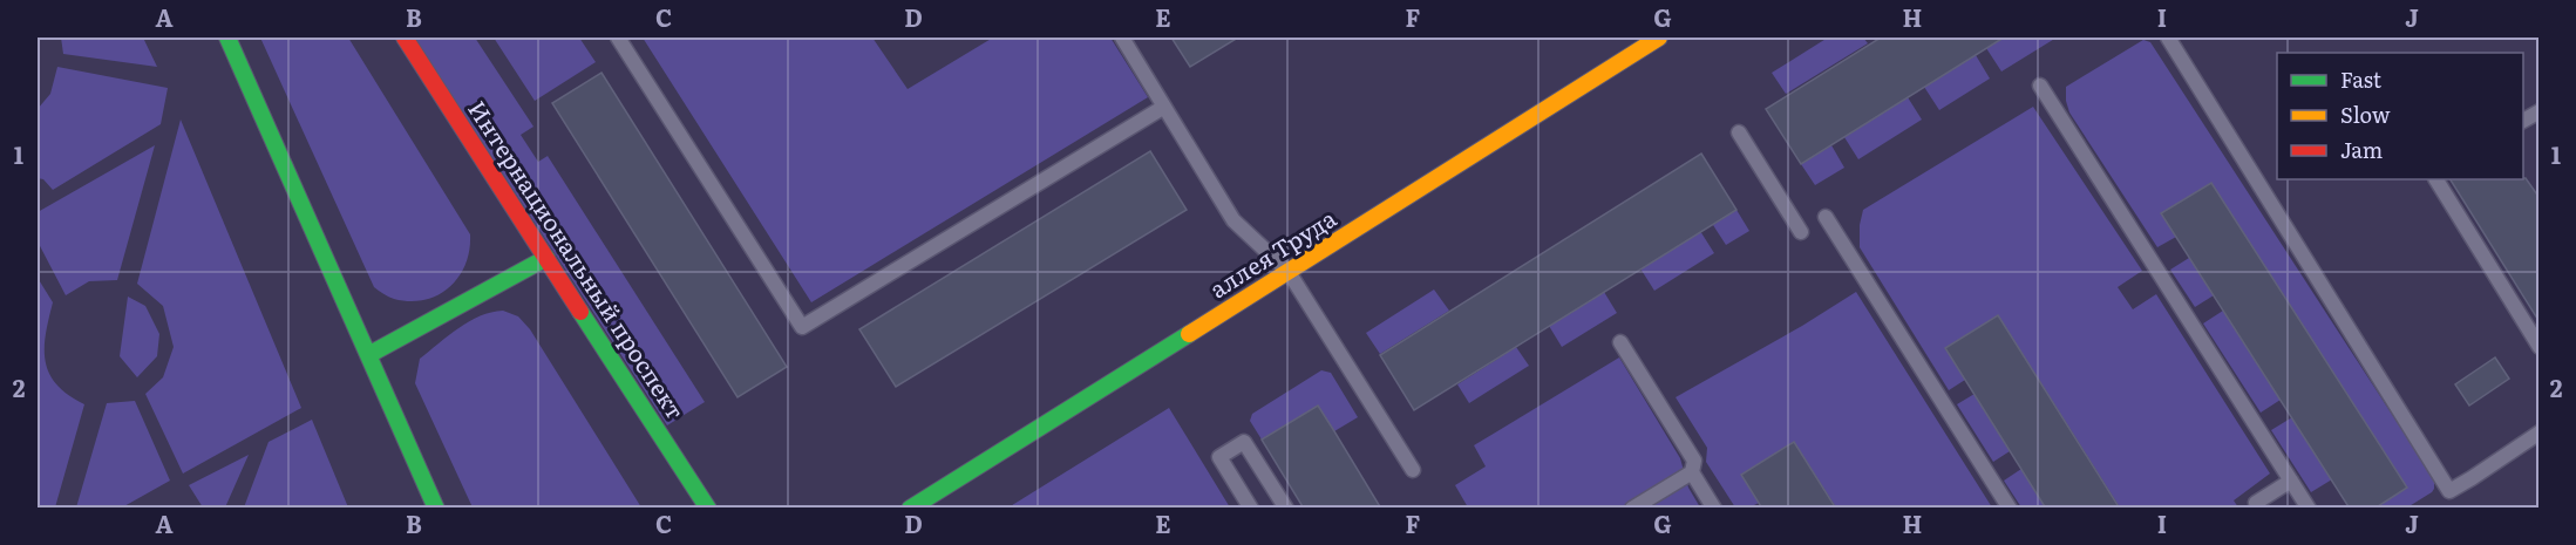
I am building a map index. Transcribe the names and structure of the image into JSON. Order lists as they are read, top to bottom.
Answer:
{
  "streets": {
    "street": ["аллея Труда", "Интернациональный проспект"]
  },
  "legend": ["Fast", "Slow", "Jam"],
  "grid": {
    "columns": [
      "A",
      "B",
      "C",
      "D",
      "E",
      "F",
      "G",
      "H",
      "I",
      "J"
    ],
    "rows": ["1", "2"]
  }
}
